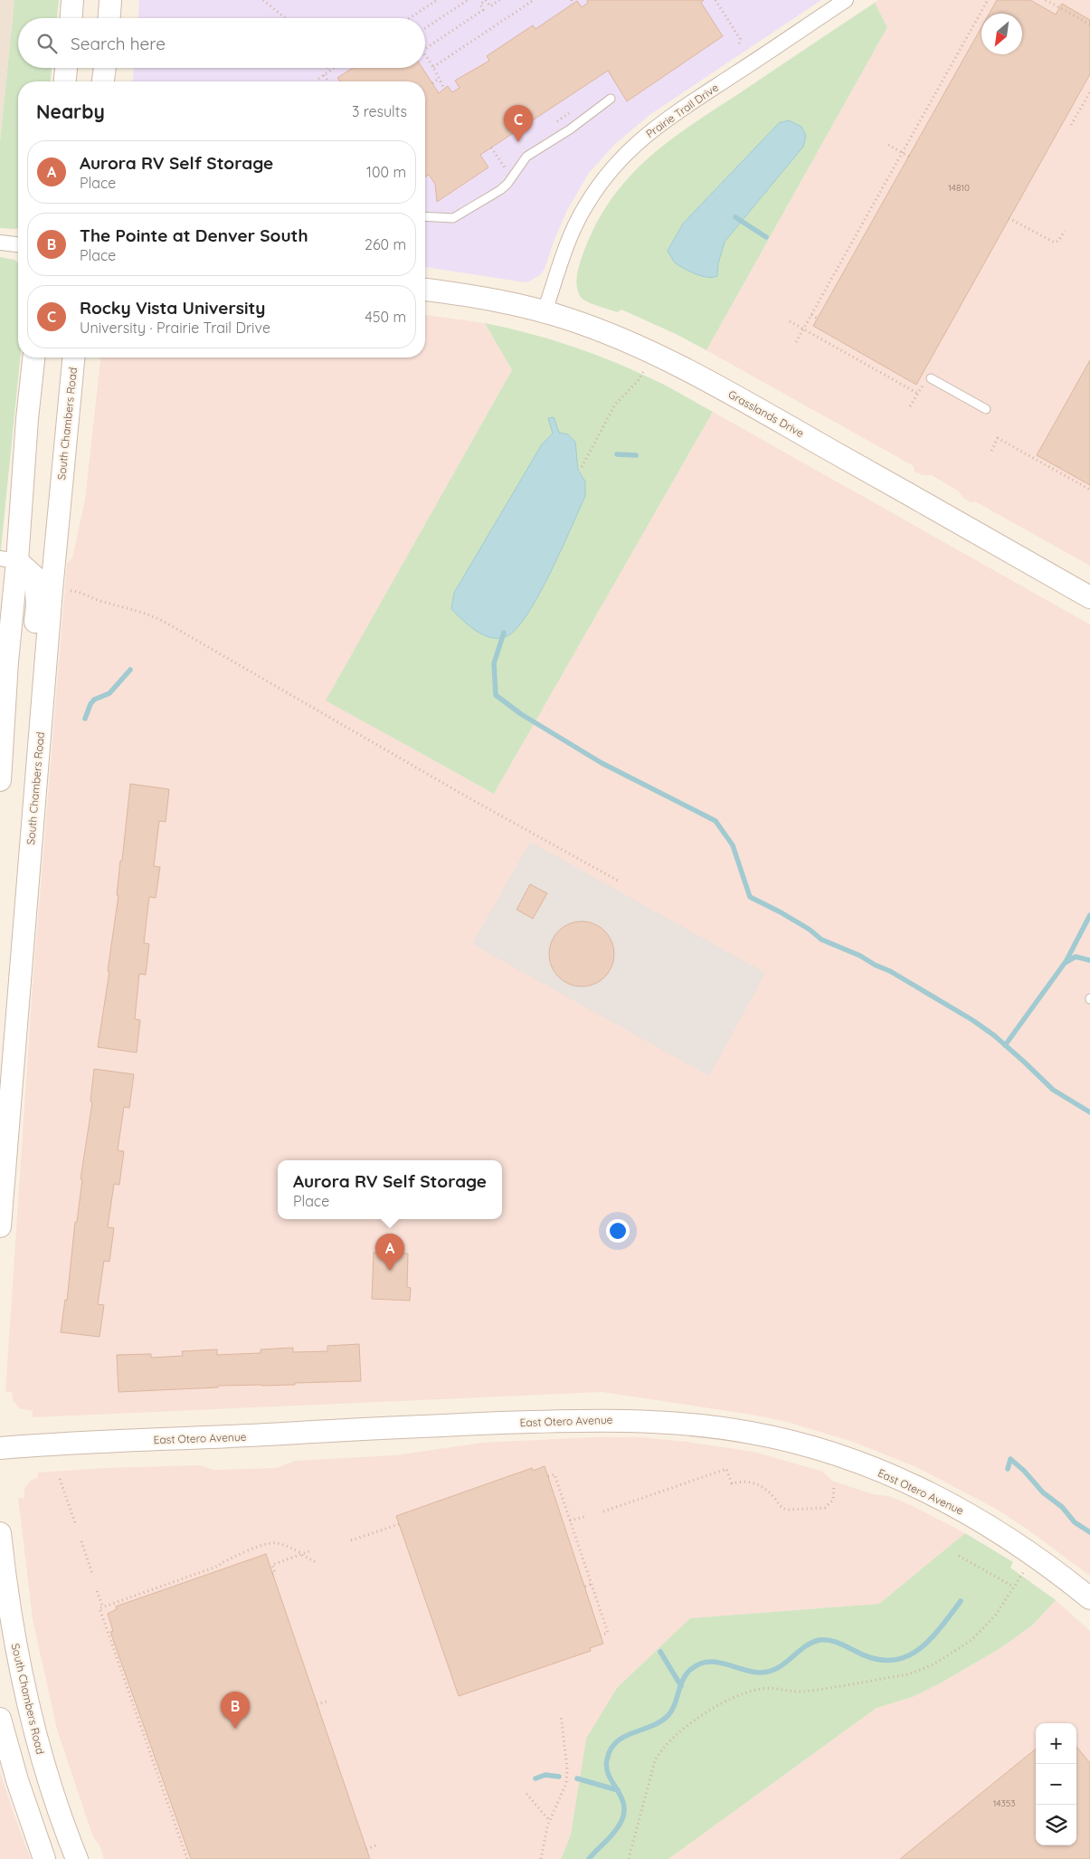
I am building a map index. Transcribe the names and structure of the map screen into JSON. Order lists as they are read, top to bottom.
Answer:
{
  "streets": {
    "main road": ["Grasslands Drive", "South Chambers Road", "East Otero Avenue"],
    "street": ["Prairie Trail Drive"]
  },
  "crossings": [
    ["Prairie Trail Drive", "Grasslands Drive"]
  ],
  "house_numbers": ["14810", "14353"],
  "north": "bottom left",
  "page": {
    "search": "Search here",
    "heading": ["Nearby", "3 results"],
    "pins": ["C", "A", "B"],
    "list": [
      {
        "mark": "A",
        "name": "Aurora RV Self Storage",
        "note": "Place",
        "value": "100 m"
      },
      {
        "mark": "B",
        "name": "The Pointe at Denver South",
        "note": "Place",
        "value": "260 m"
      },
      {
        "mark": "C",
        "name": "Rocky Vista University",
        "note": "University · Prairie Trail Drive",
        "value": "450 m"
      }
    ],
    "popup": ["Aurora RV Self Storage", "Place"],
    "map_buttons": ["+", "−"]
  }
}
